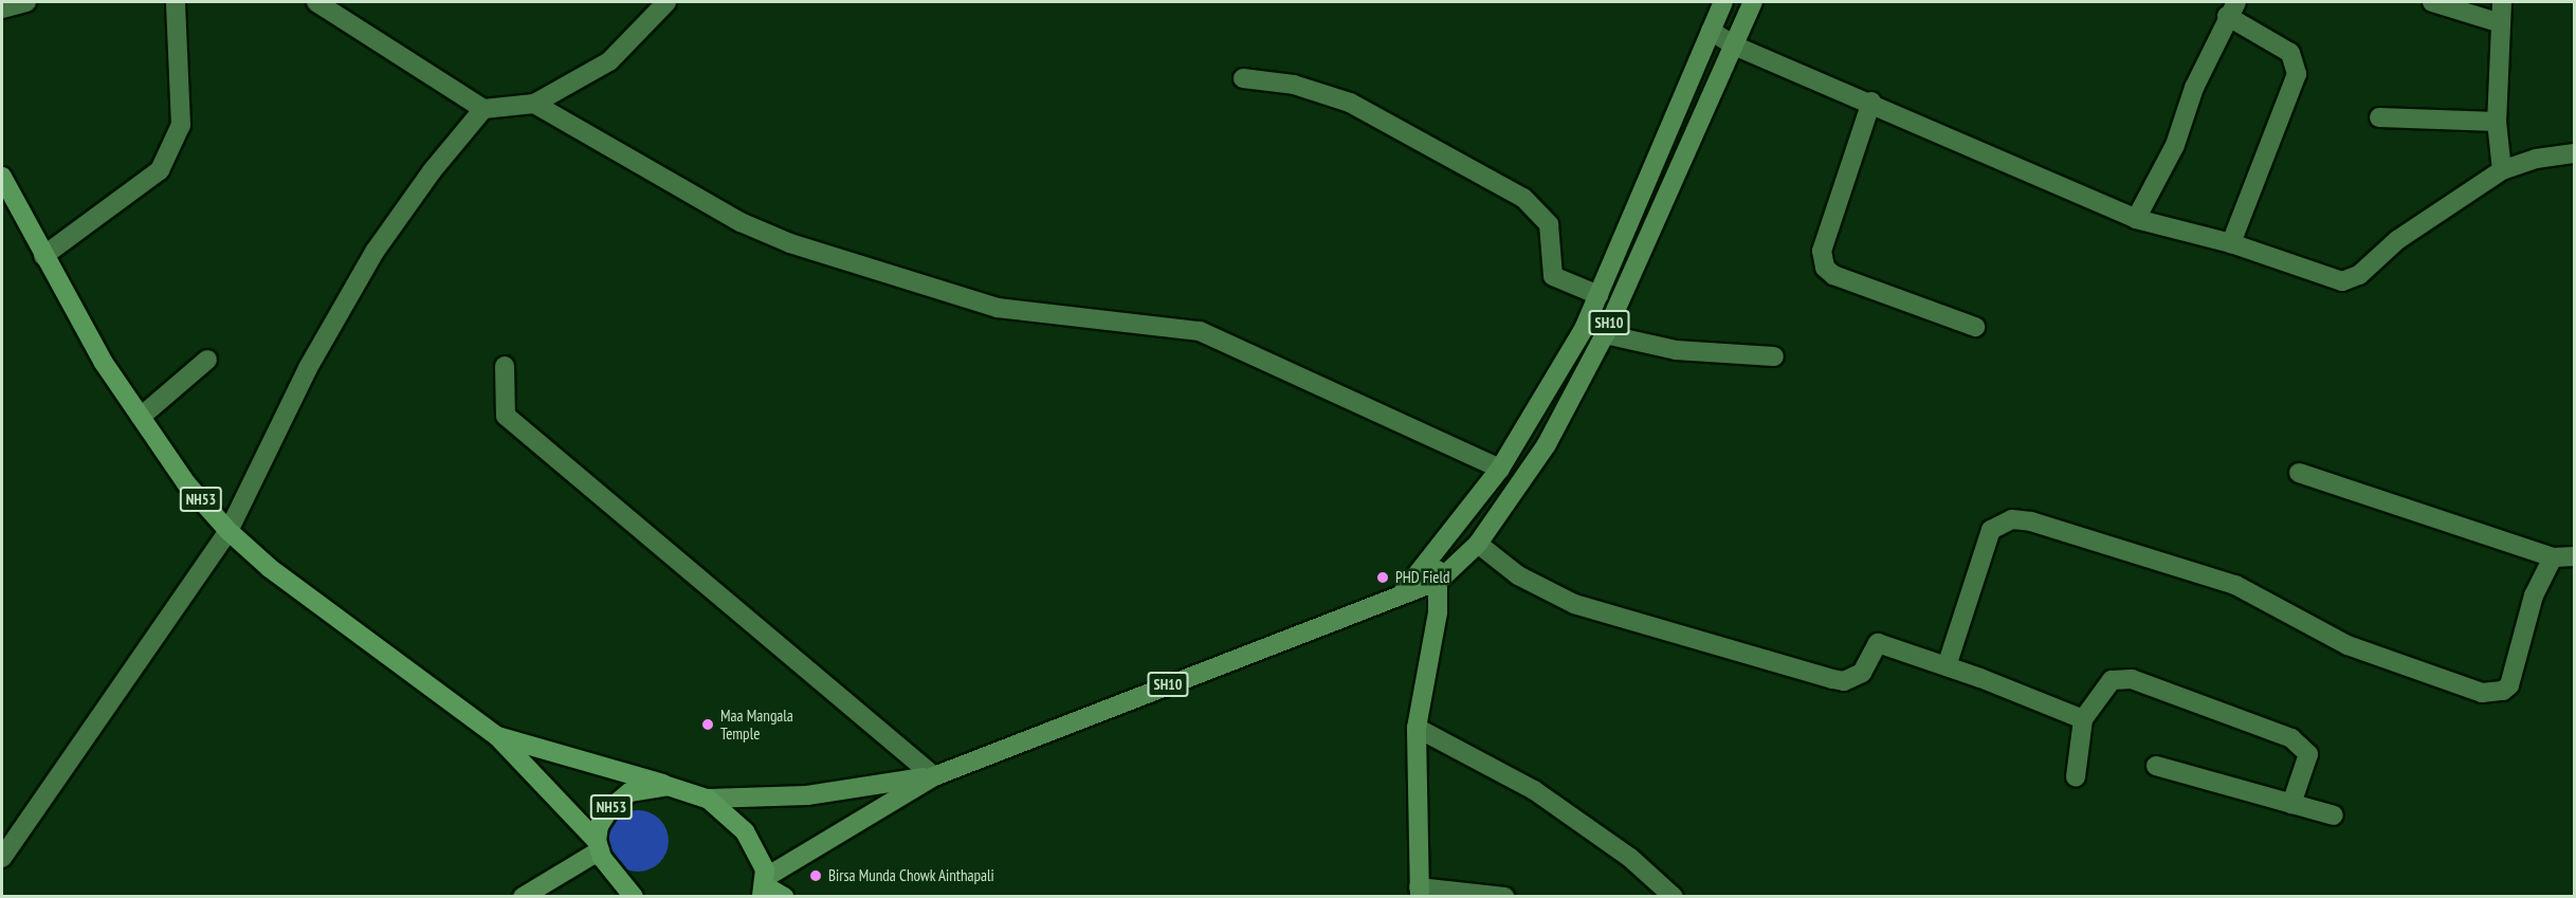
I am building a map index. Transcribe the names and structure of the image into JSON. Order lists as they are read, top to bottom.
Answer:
{
  "streets": {
    "highway": ["NH53"],
    "main road": ["SH10"]
  },
  "crossings": [
    ["SH10", "NH53"]
  ],
  "places": ["PHD Field", "Maa Mangala Temple", "Birsa Munda Chowk Ainthapali"]
}
